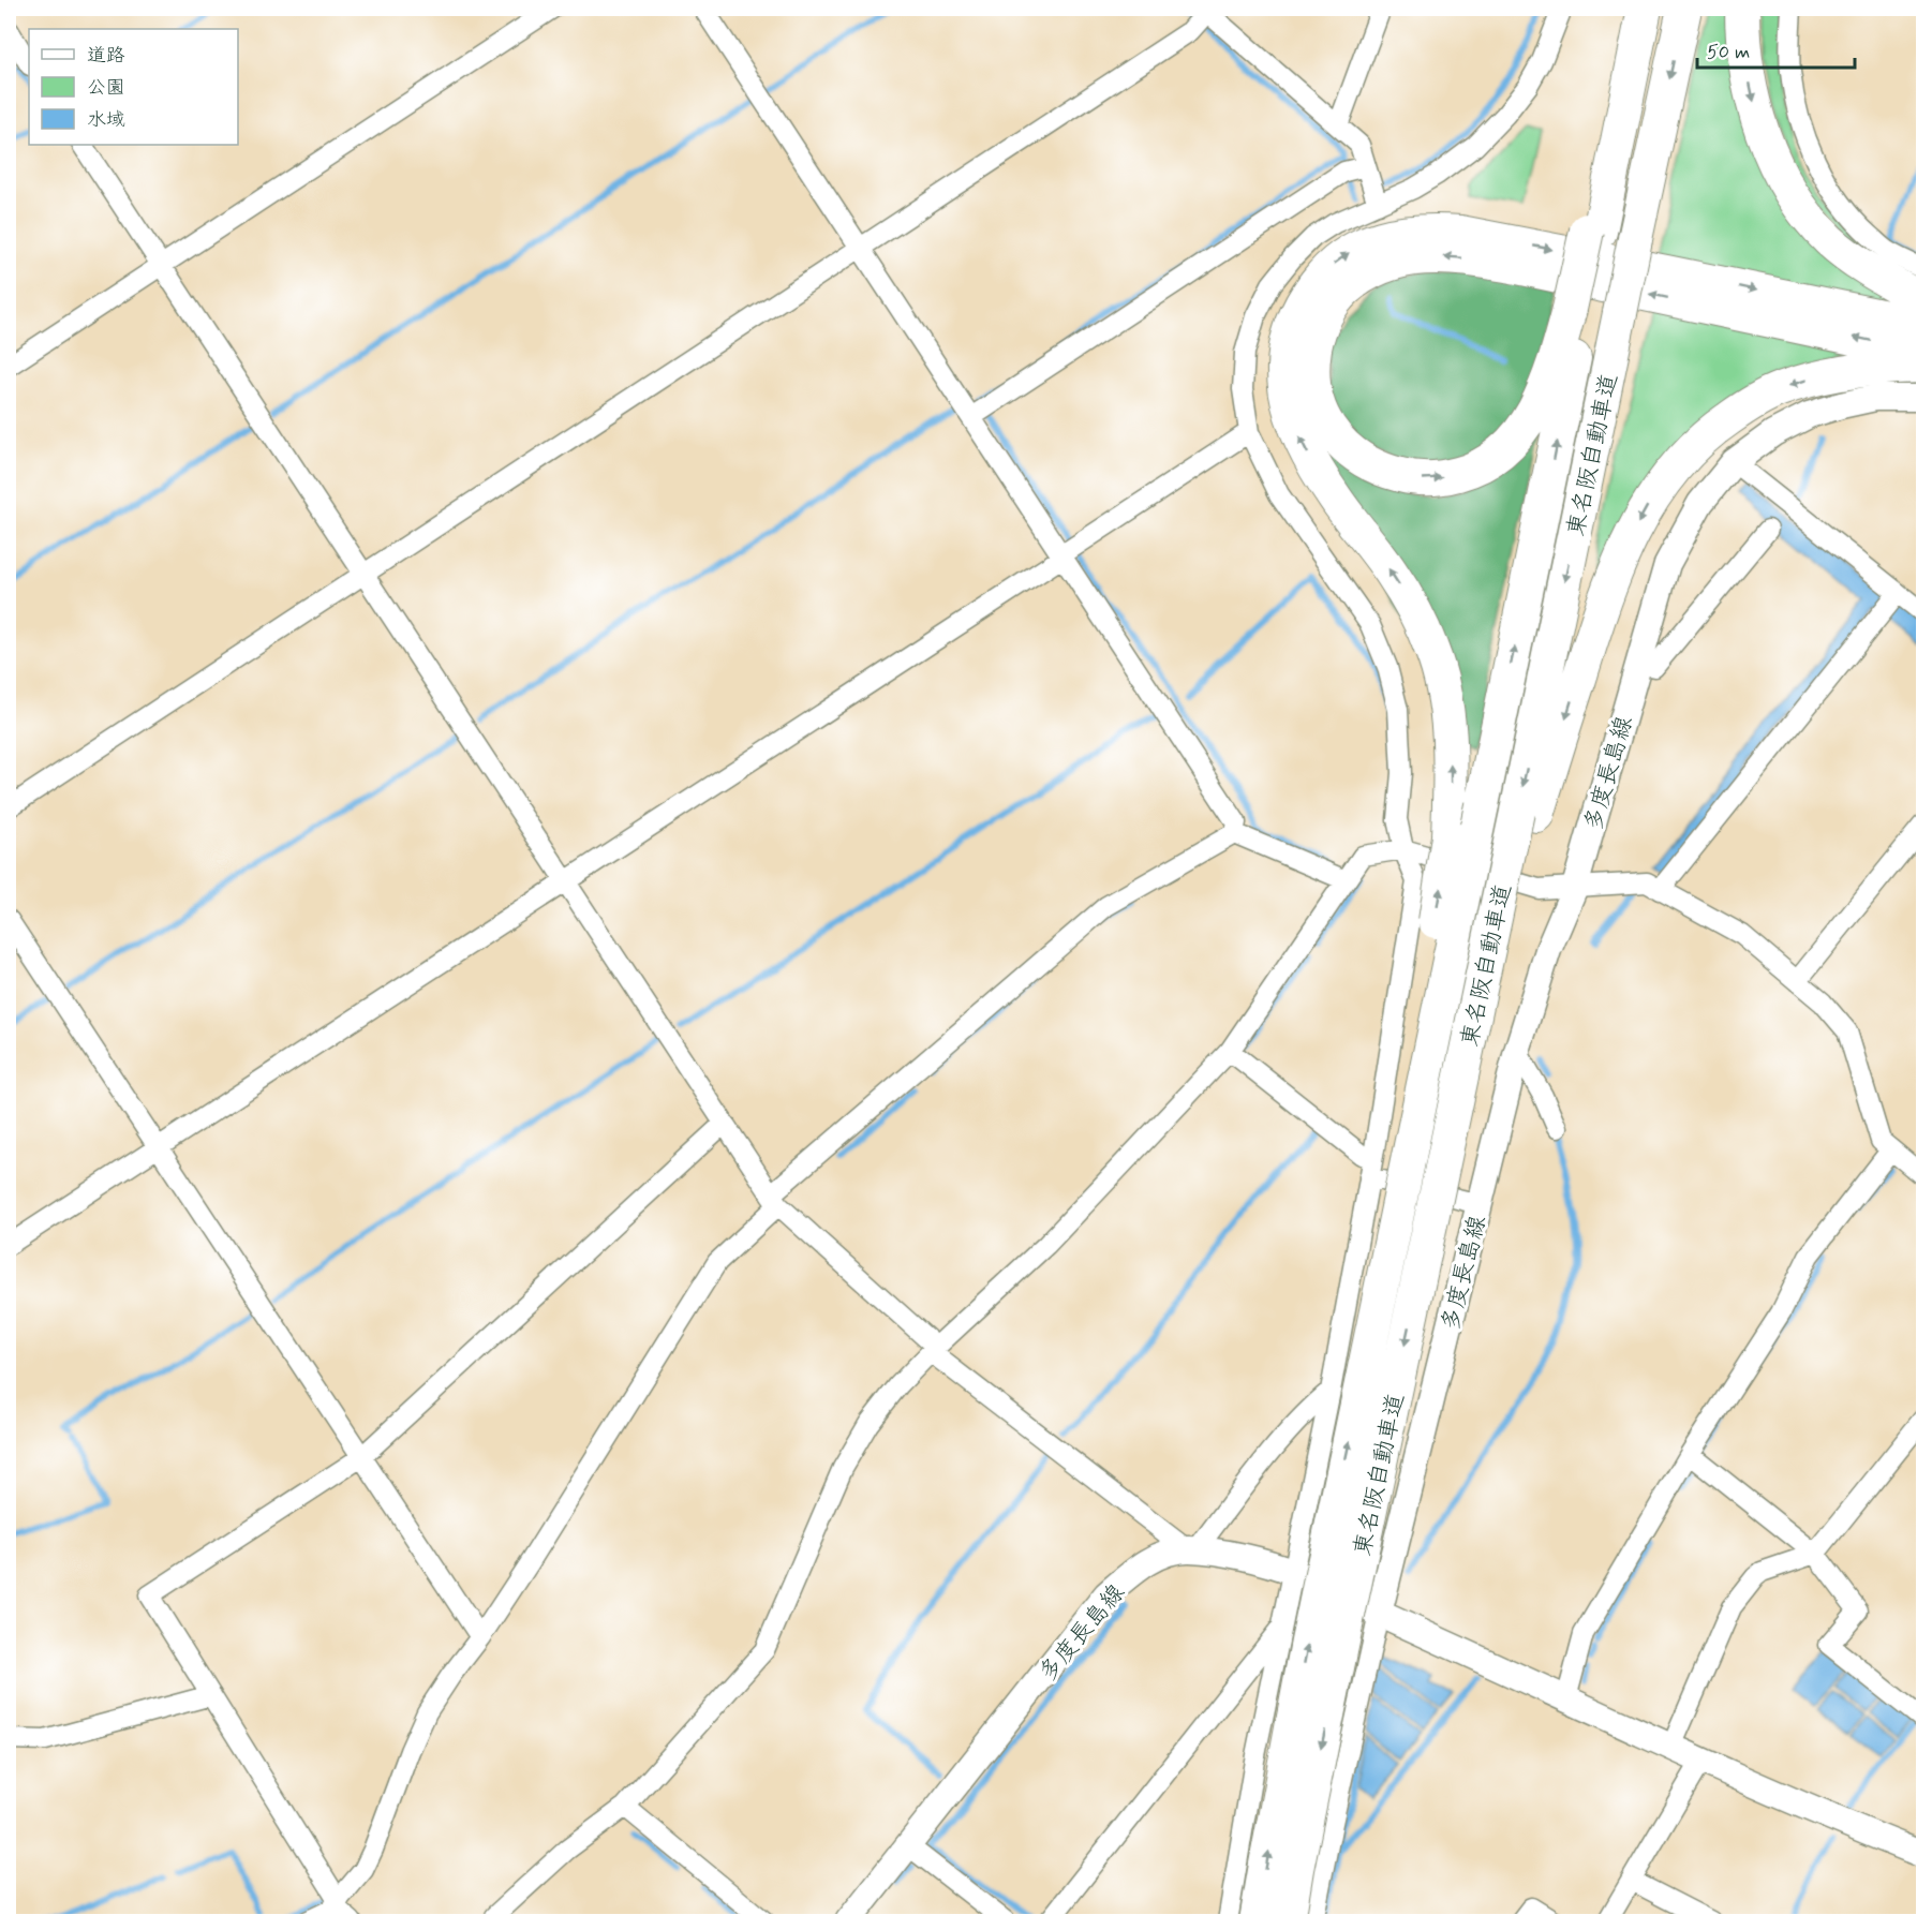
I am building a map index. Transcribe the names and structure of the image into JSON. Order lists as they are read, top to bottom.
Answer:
{
  "streets": {
    "highway": ["東名阪自動車道"],
    "main road": ["多度長島線"]
  },
  "legend": ["道路", "公園", "水域"],
  "scale_bar": "50 m"
}
